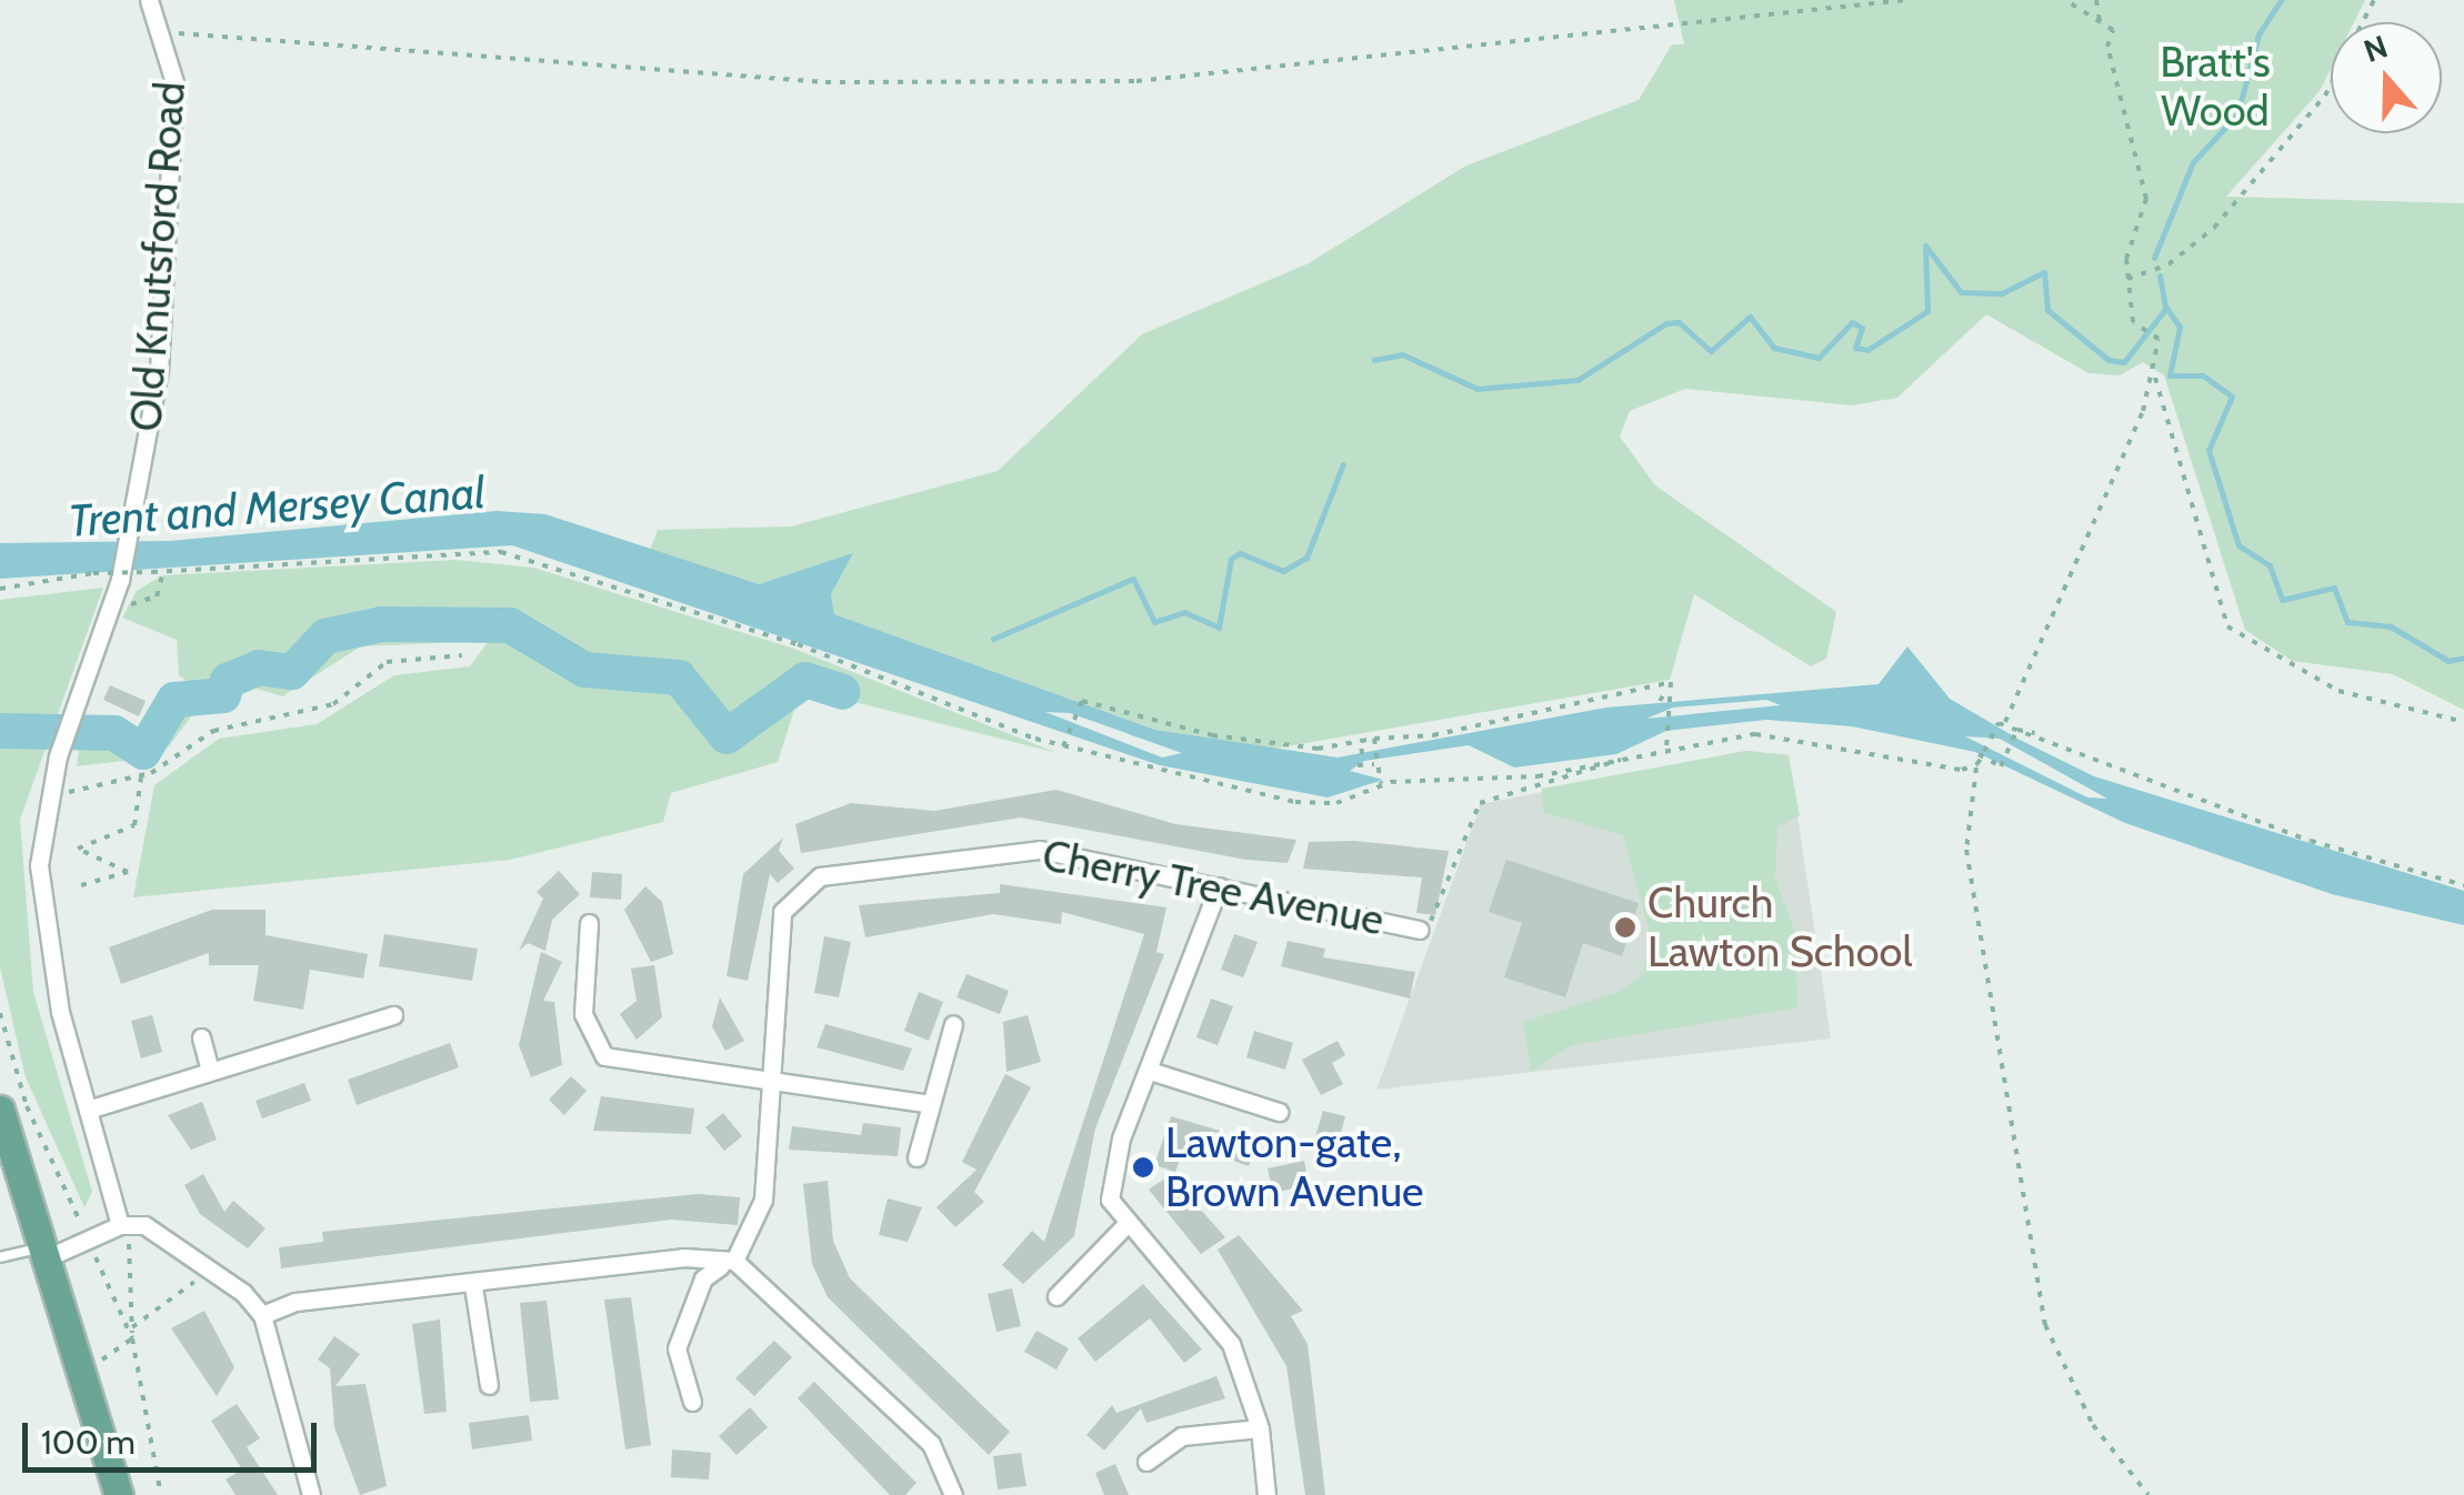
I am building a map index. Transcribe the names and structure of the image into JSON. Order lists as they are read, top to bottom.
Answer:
{
  "streets": {
    "street": ["Old Knutsford Road", "Cherry Tree Avenue"]
  },
  "water": ["Trent and Mersey Canal"],
  "parks": ["Bratt's Wood"],
  "places": ["Church Lawton School", "Lawton-gate, Brown Avenue"],
  "scale_bar": "100 m",
  "north": "top"
}
